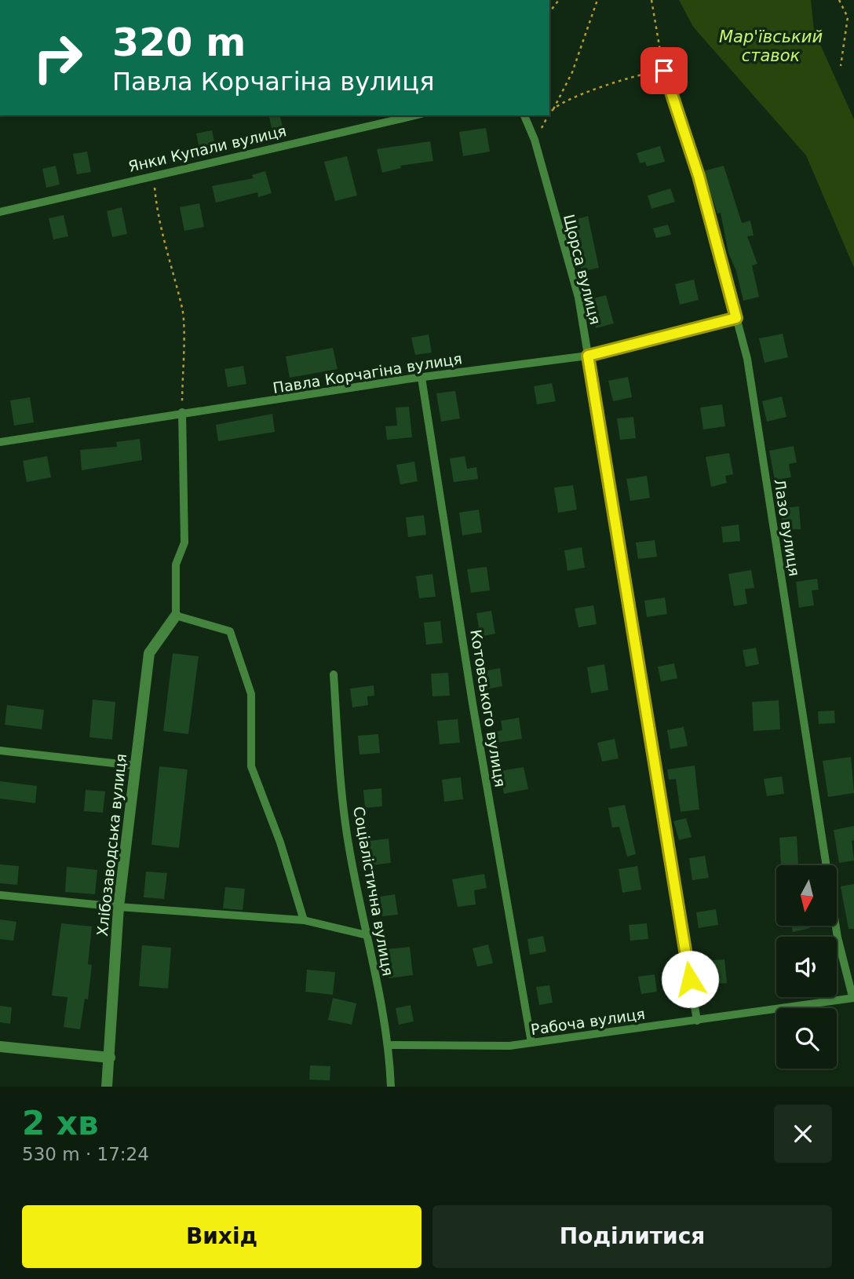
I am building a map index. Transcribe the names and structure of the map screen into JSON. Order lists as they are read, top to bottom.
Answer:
{
  "streets": {
    "street": ["Хлібозаводська вулиця"],
    "lane": [
      "Янки Купали вулиця",
      "Щорса вулиця",
      "Павла Корчагіна вулиця",
      "Лазо вулиця",
      "Котовського вулиця",
      "Соціалістична вулиця",
      "Рабоча вулиця"
    ]
  },
  "crossings": [
    ["Щорса вулиця", "Павла Корчагіна вулиця"],
    ["Щорса вулиця", "Рабоча вулиця"],
    ["Павла Корчагіна вулиця", "Лазо вулиця"],
    ["Павла Корчагіна вулиця", "Котовського вулиця"],
    ["Лазо вулиця", "Рабоча вулиця"],
    ["Котовського вулиця", "Рабоча вулиця"],
    ["Соціалістична вулиця", "Рабоча вулиця"]
  ],
  "water": ["Мар'ївський ставок"],
  "north": "bottom",
  "page": {
    "turn": ["320 m", "Павла Корчагіна вулиця"],
    "heading": ["2 хв", "530 m · 17:24"],
    "buttons": ["Вихід", "Поділитися"]
  }
}
